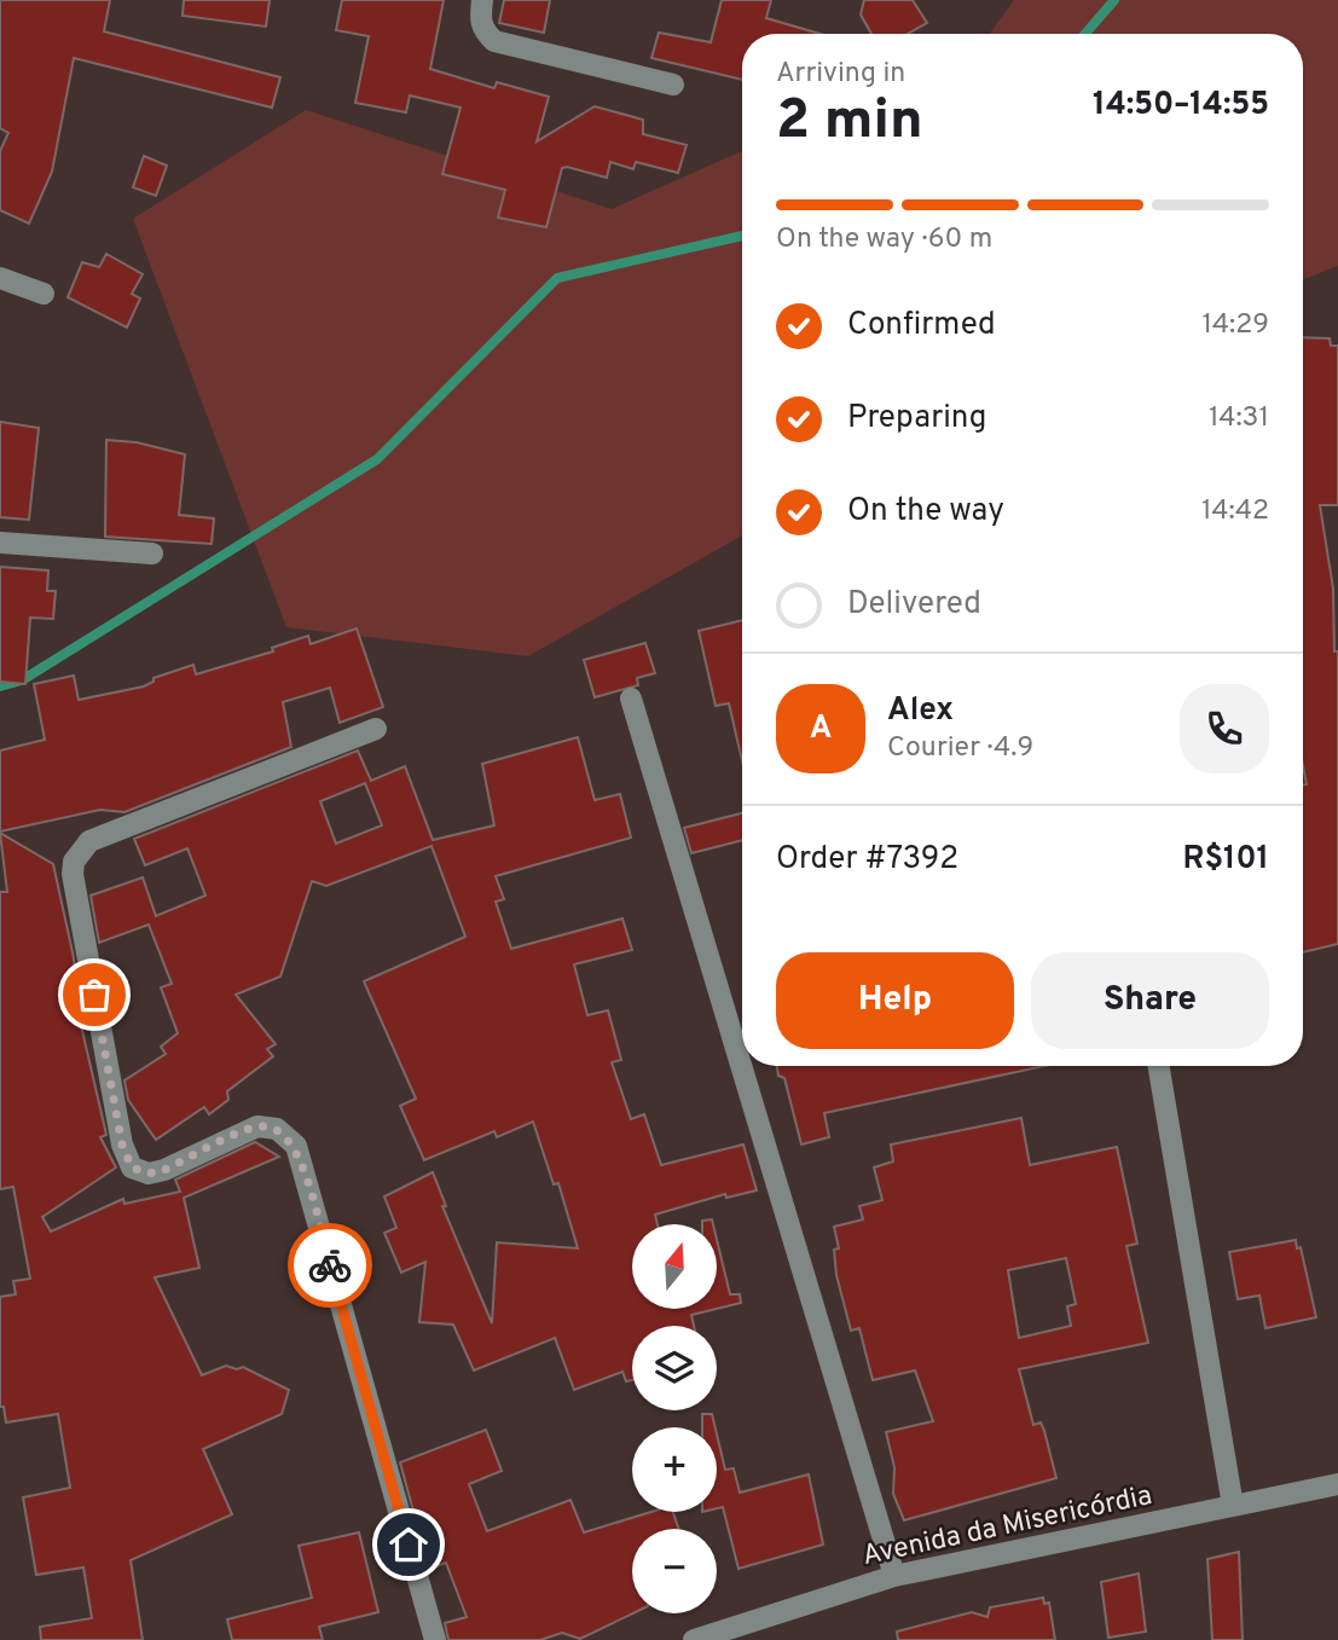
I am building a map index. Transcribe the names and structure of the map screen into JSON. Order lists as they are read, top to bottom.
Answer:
{
  "streets": {
    "street": ["Avenida da Misericórdia"]
  },
  "north": "top",
  "page": {
    "heading": ["2 min", "Arriving in", "14:50–14:55"],
    "panel": [
      "Alex",
      "Courier · 4.9",
      "Order #7392",
      "R$101"
    ],
    "bar": "On the way · 60 m",
    "list": [
      ["Confirmed", "14:29"],
      ["Preparing", "14:31"],
      ["On the way", "14:42"],
      "Delivered"
    ],
    "round": "A",
    "buttons": ["Help", "Share"],
    "map_buttons": ["+", "−"]
  }
}
